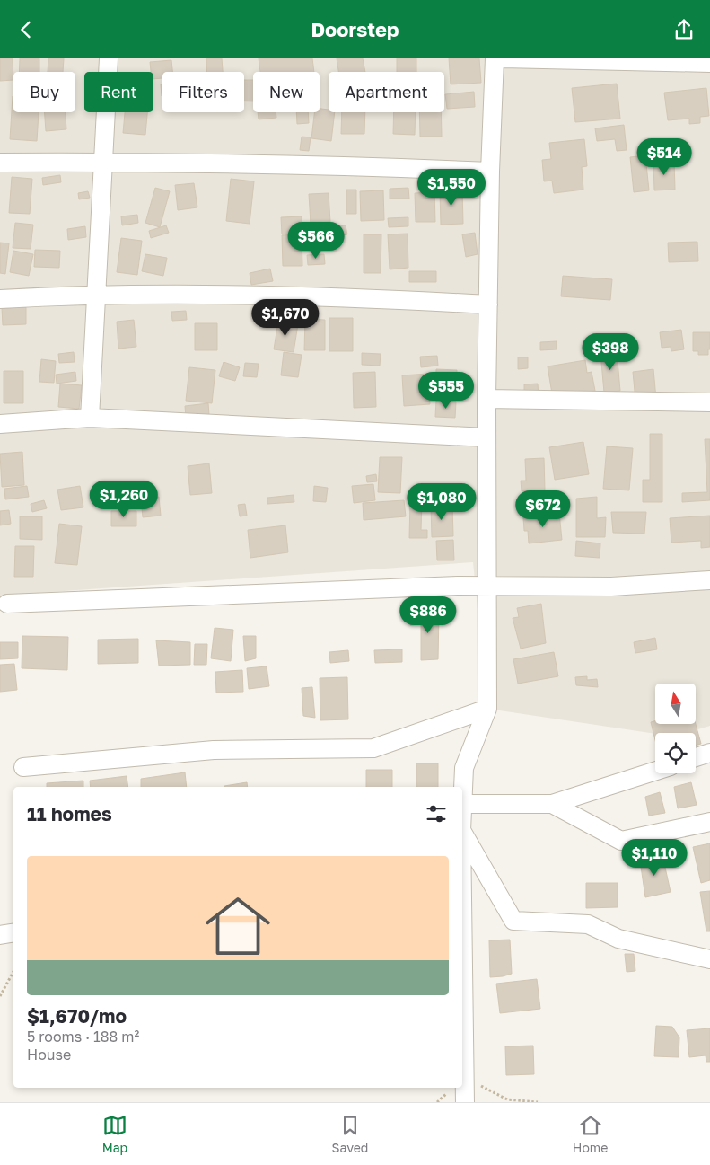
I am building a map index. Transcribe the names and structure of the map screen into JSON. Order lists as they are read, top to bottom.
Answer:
{
  "north": "top",
  "page": {
    "header": "Doorstep",
    "chip": [
      "Buy",
      "Rent",
      "Filters",
      "New",
      "Apartment"
    ],
    "price": [
      "$514",
      "$1,550",
      "$566",
      "$1,670",
      "$398",
      "$555",
      "$1,260",
      "$1,080",
      "$672",
      "$886",
      "$1,110"
    ],
    "heading": "11 homes",
    "list": [
      {
        "name": "$1,670/mo",
        "note": "5 rooms · 188 m² · House"
      }
    ],
    "tabs": ["Map", "Saved", "Home"]
  }
}
